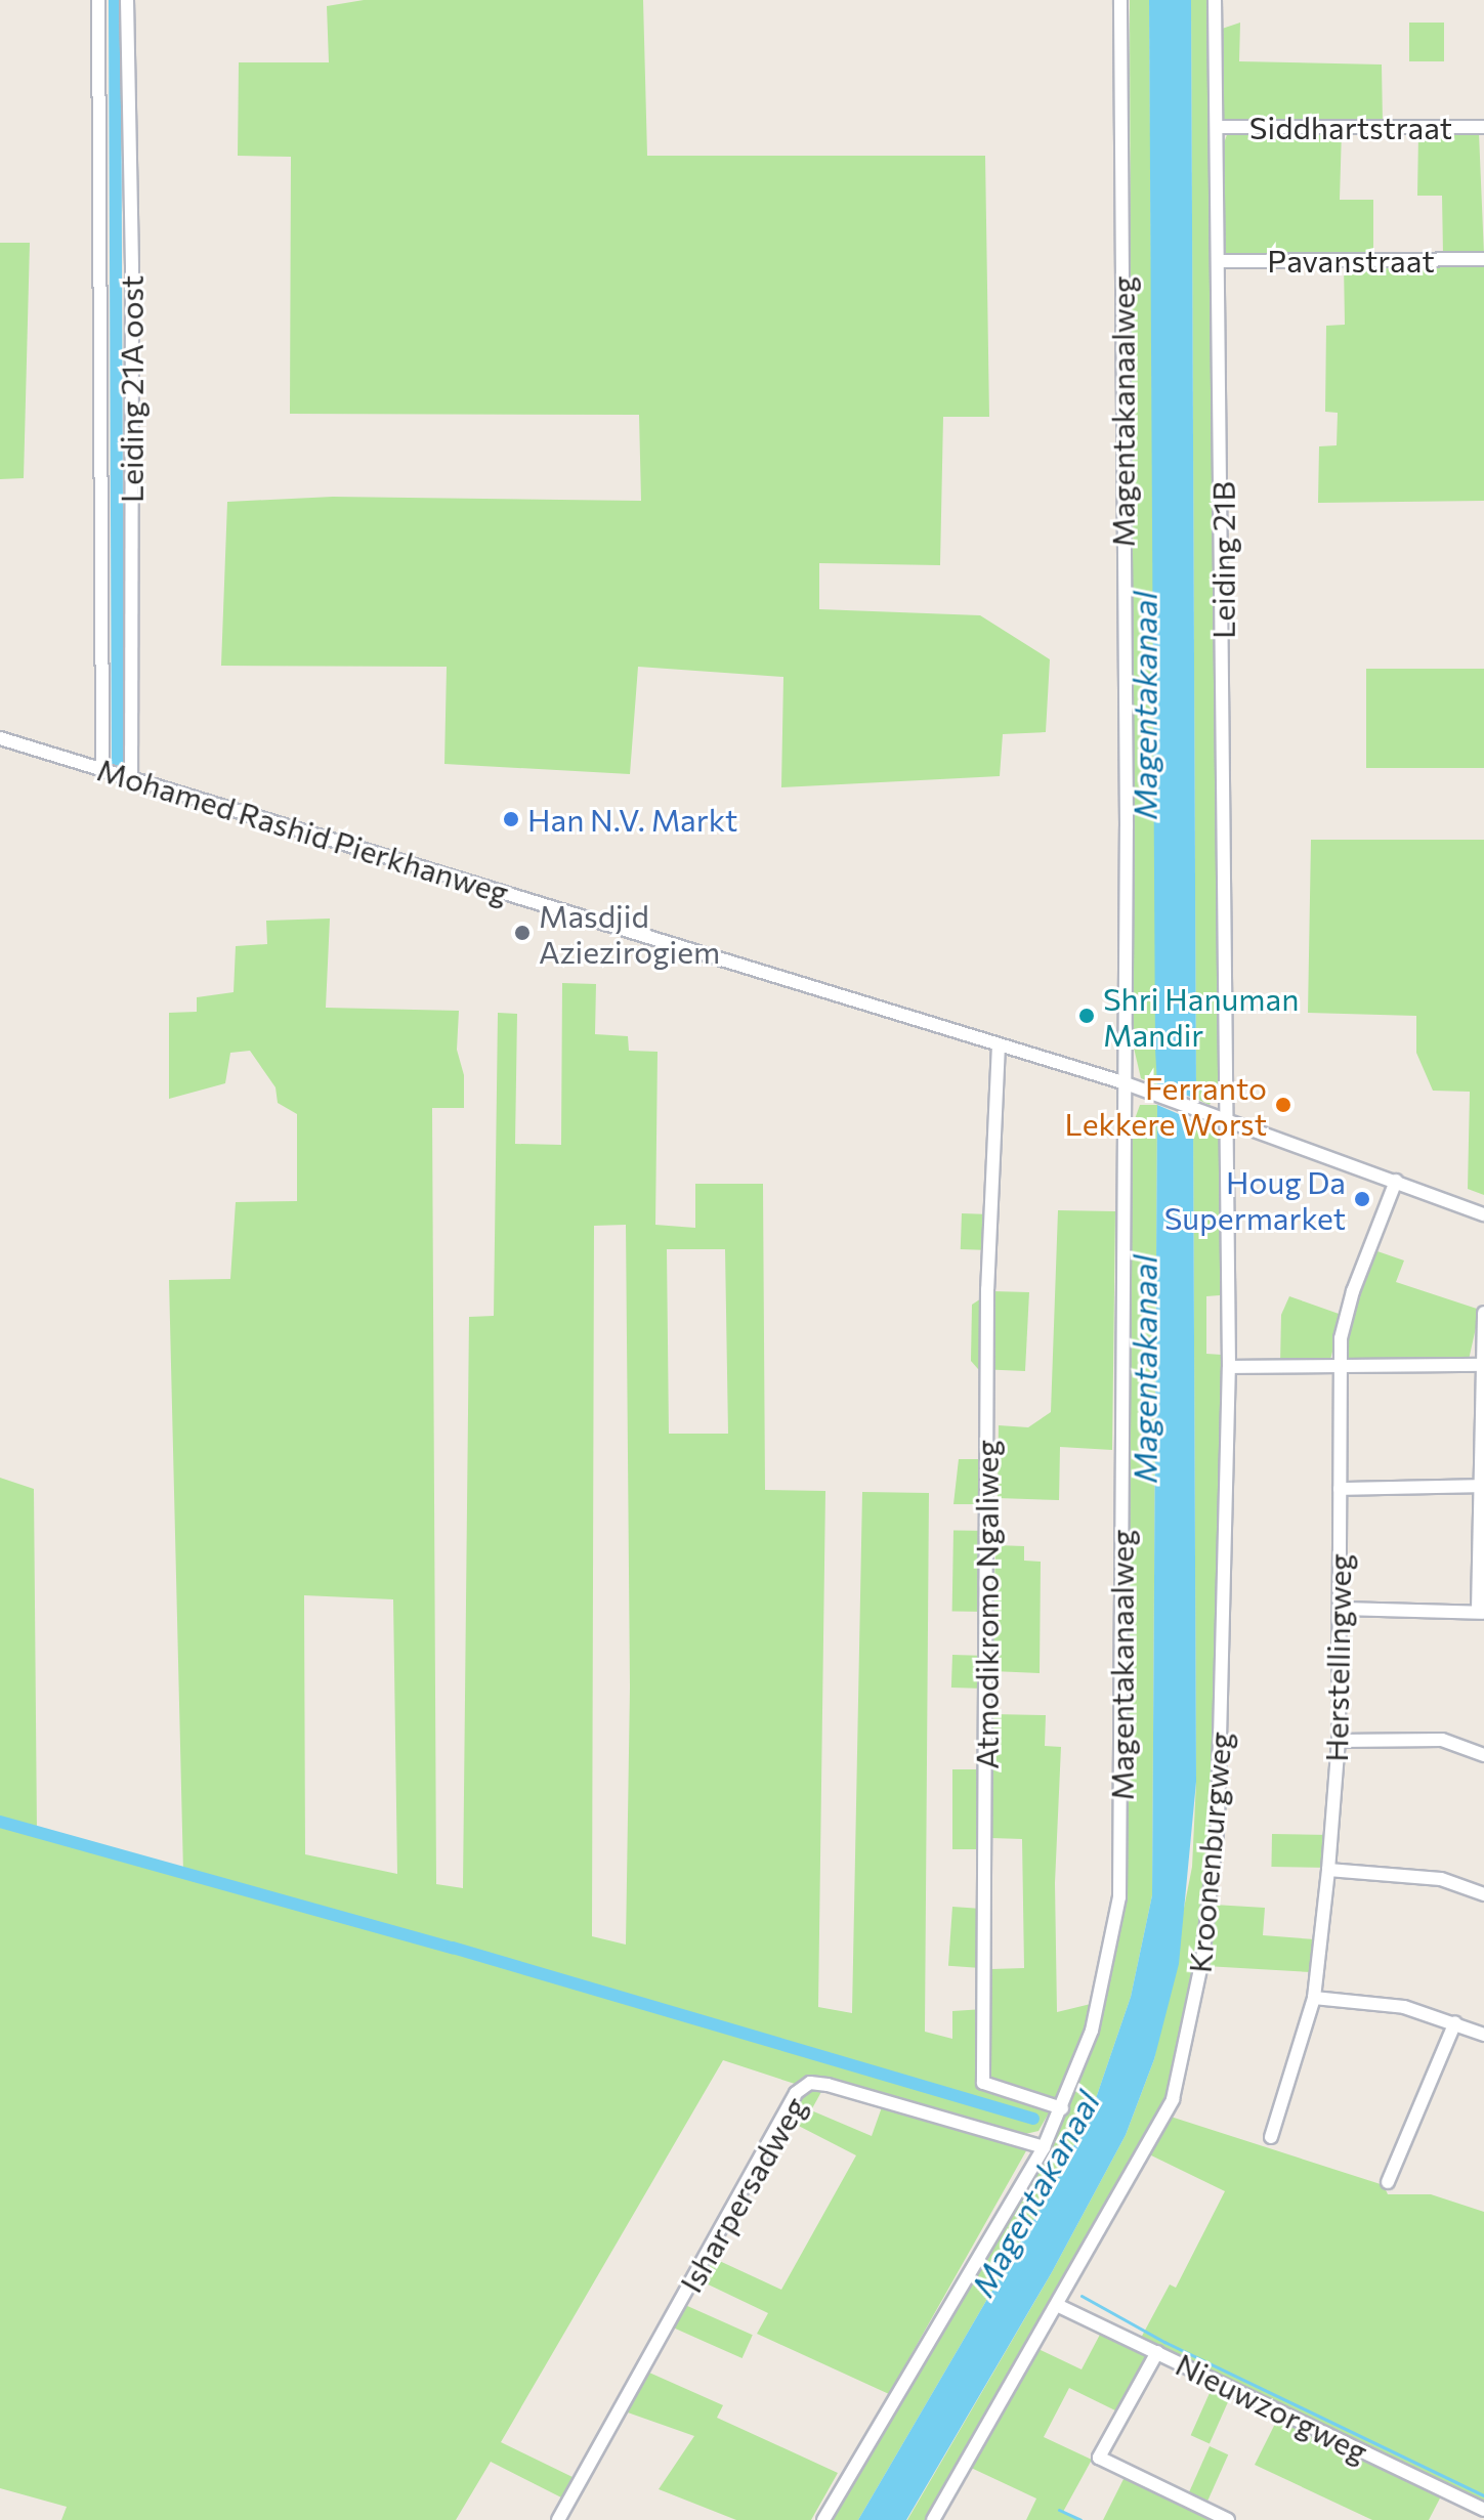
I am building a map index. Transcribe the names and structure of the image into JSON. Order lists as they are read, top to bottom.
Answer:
{
  "streets": {
    "street": [
      "Siddhartstraat",
      "Pavanstraat",
      "Leiding 21A oost",
      "Magentakanaalweg",
      "Leiding 21B",
      "Mohamed Rashid Pierkhanweg",
      "Atmodikromo Ngaliweg",
      "Herstellingweg",
      "Kroonenburgweg",
      "Isharpersadweg",
      "Nieuwzorgweg"
    ]
  },
  "crossings": [
    ["Siddhartstraat", "Leiding 21B"],
    ["Pavanstraat", "Leiding 21B"],
    ["Leiding 21A oost", "Mohamed Rashid Pierkhanweg"],
    ["Magentakanaalweg", "Mohamed Rashid Pierkhanweg"],
    ["Magentakanaalweg", "Atmodikromo Ngaliweg"],
    ["Magentakanaalweg", "Isharpersadweg"],
    ["Leiding 21B", "Mohamed Rashid Pierkhanweg"],
    ["Leiding 21B", "Kroonenburgweg"],
    ["Mohamed Rashid Pierkhanweg", "Atmodikromo Ngaliweg"],
    ["Mohamed Rashid Pierkhanweg", "Herstellingweg"],
    ["Mohamed Rashid Pierkhanweg", "Kroonenburgweg"],
    ["Kroonenburgweg", "Nieuwzorgweg"]
  ],
  "water": ["Magentakanaal"],
  "places": [
    "Han N.V. Markt",
    "Masdjid Aziezirogiem",
    "Shri Hanuman Mandir",
    "Ferranto Lekkere Worst",
    "Houg Da Supermarket"
  ]
}
